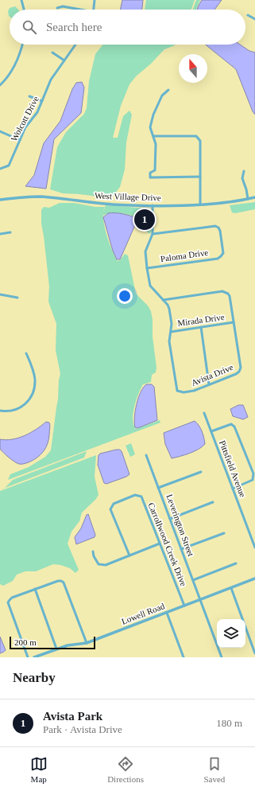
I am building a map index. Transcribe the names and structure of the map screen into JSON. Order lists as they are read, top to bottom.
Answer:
{
  "streets": {
    "street": [
      "Wolcott Drive",
      "West Village Drive",
      "Paloma Drive",
      "Mirada Drive",
      "Avista Drive",
      "Pittsfield Avenue",
      "Leverington Street",
      "Carrollwood Creek Drive",
      "Lowell Road"
    ]
  },
  "crossings": [
    ["West Village Drive", "Avista Drive"],
    ["Paloma Drive", "Avista Drive"],
    ["Mirada Drive", "Avista Drive"],
    ["Leverington Street", "Lowell Road"],
    ["Carrollwood Creek Drive", "Lowell Road"]
  ],
  "scale_bar": "200 m",
  "north": "top",
  "page": {
    "search": "Search here",
    "pins": "1",
    "scale": "200 m",
    "heading": "Nearby",
    "list": [
      {
        "mark": "1",
        "name": "Avista Park",
        "note": "Park · Avista Drive",
        "value": "180 m"
      }
    ],
    "nav": ["Map", "Directions", "Saved"]
  }
}
